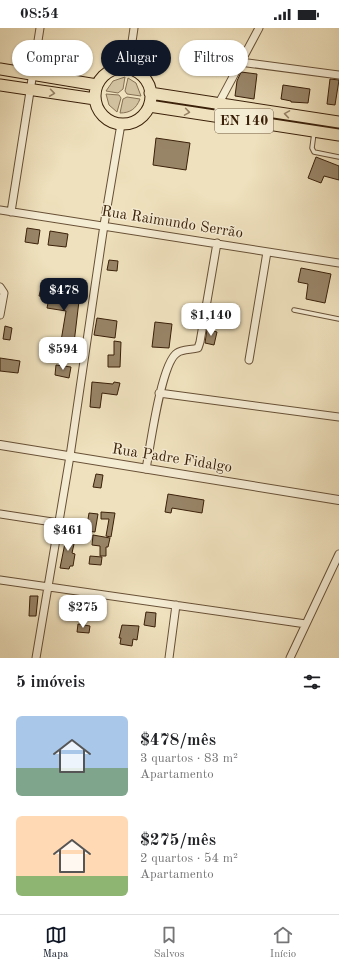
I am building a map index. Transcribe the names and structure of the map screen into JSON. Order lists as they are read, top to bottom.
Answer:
{
  "streets": {
    "main road": ["EN 140"],
    "street": ["Rua Raimundo Serrão", "Rua Padre Fidalgo"]
  },
  "page": {
    "status": "08:54",
    "chip": ["Comprar", "Alugar", "Filtros"],
    "price": [
      "$478",
      "$1,140",
      "$594",
      "$461",
      "$275"
    ],
    "heading": "5 imóveis",
    "list": [
      {
        "name": "$478/mês",
        "note": "3 quartos · 83 m² · Apartamento"
      },
      {
        "name": "$275/mês",
        "note": "2 quartos · 54 m² · Apartamento"
      }
    ],
    "tabs": ["Mapa", "Salvos", "Início"]
  }
}
